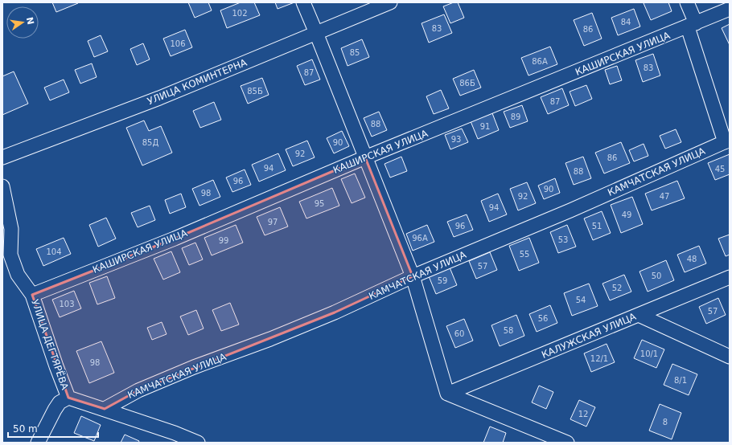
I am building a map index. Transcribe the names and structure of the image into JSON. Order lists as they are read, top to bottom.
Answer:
{
  "streets": {
    "street": [
      "КАШИРСКАЯ УЛИЦА",
      "УЛИЦА КОМИНТЕРНА",
      "КАМЧАТСКАЯ УЛИЦА",
      "КАЛУЖСКАЯ УЛИЦА",
      "УЛИЦА ДЕГТЯРЁВА"
    ]
  },
  "crossings": [
    ["КАШИРСКАЯ УЛИЦА", "УЛИЦА ДЕГТЯРЁВА"]
  ],
  "house_numbers": [
    "102",
    "84",
    "83",
    "86",
    "106",
    "85",
    "86А",
    "83",
    "87",
    "86Б",
    "85Б",
    "87",
    "89",
    "88",
    "91",
    "93",
    "85Д",
    "90",
    "92",
    "86",
    "94",
    "45",
    "88",
    "96",
    "90",
    "98",
    "92",
    "47",
    "95",
    "94",
    "49",
    "97",
    "96",
    "51",
    "96А",
    "53",
    "99",
    "104",
    "55",
    "48",
    "57",
    "50",
    "59",
    "52",
    "54",
    "103",
    "57",
    "56",
    "58",
    "60",
    "10/1",
    "12/1",
    "98",
    "8/1",
    "12",
    "8"
  ],
  "scale_bar": "50 m",
  "north": "right"
}
